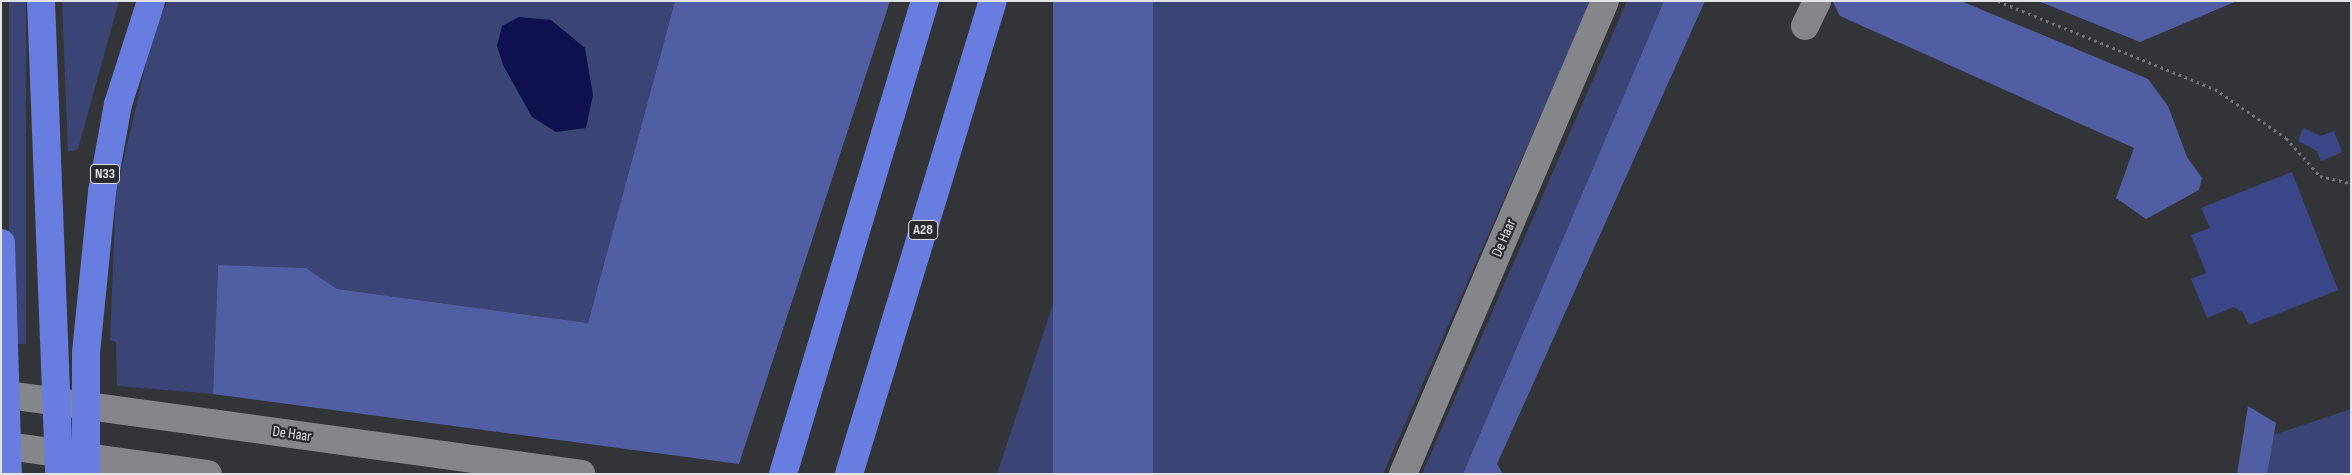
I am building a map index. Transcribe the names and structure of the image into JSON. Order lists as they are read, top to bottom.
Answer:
{
  "streets": {
    "highway": ["N33", "A28"],
    "street": ["De Haar"]
  }
}
